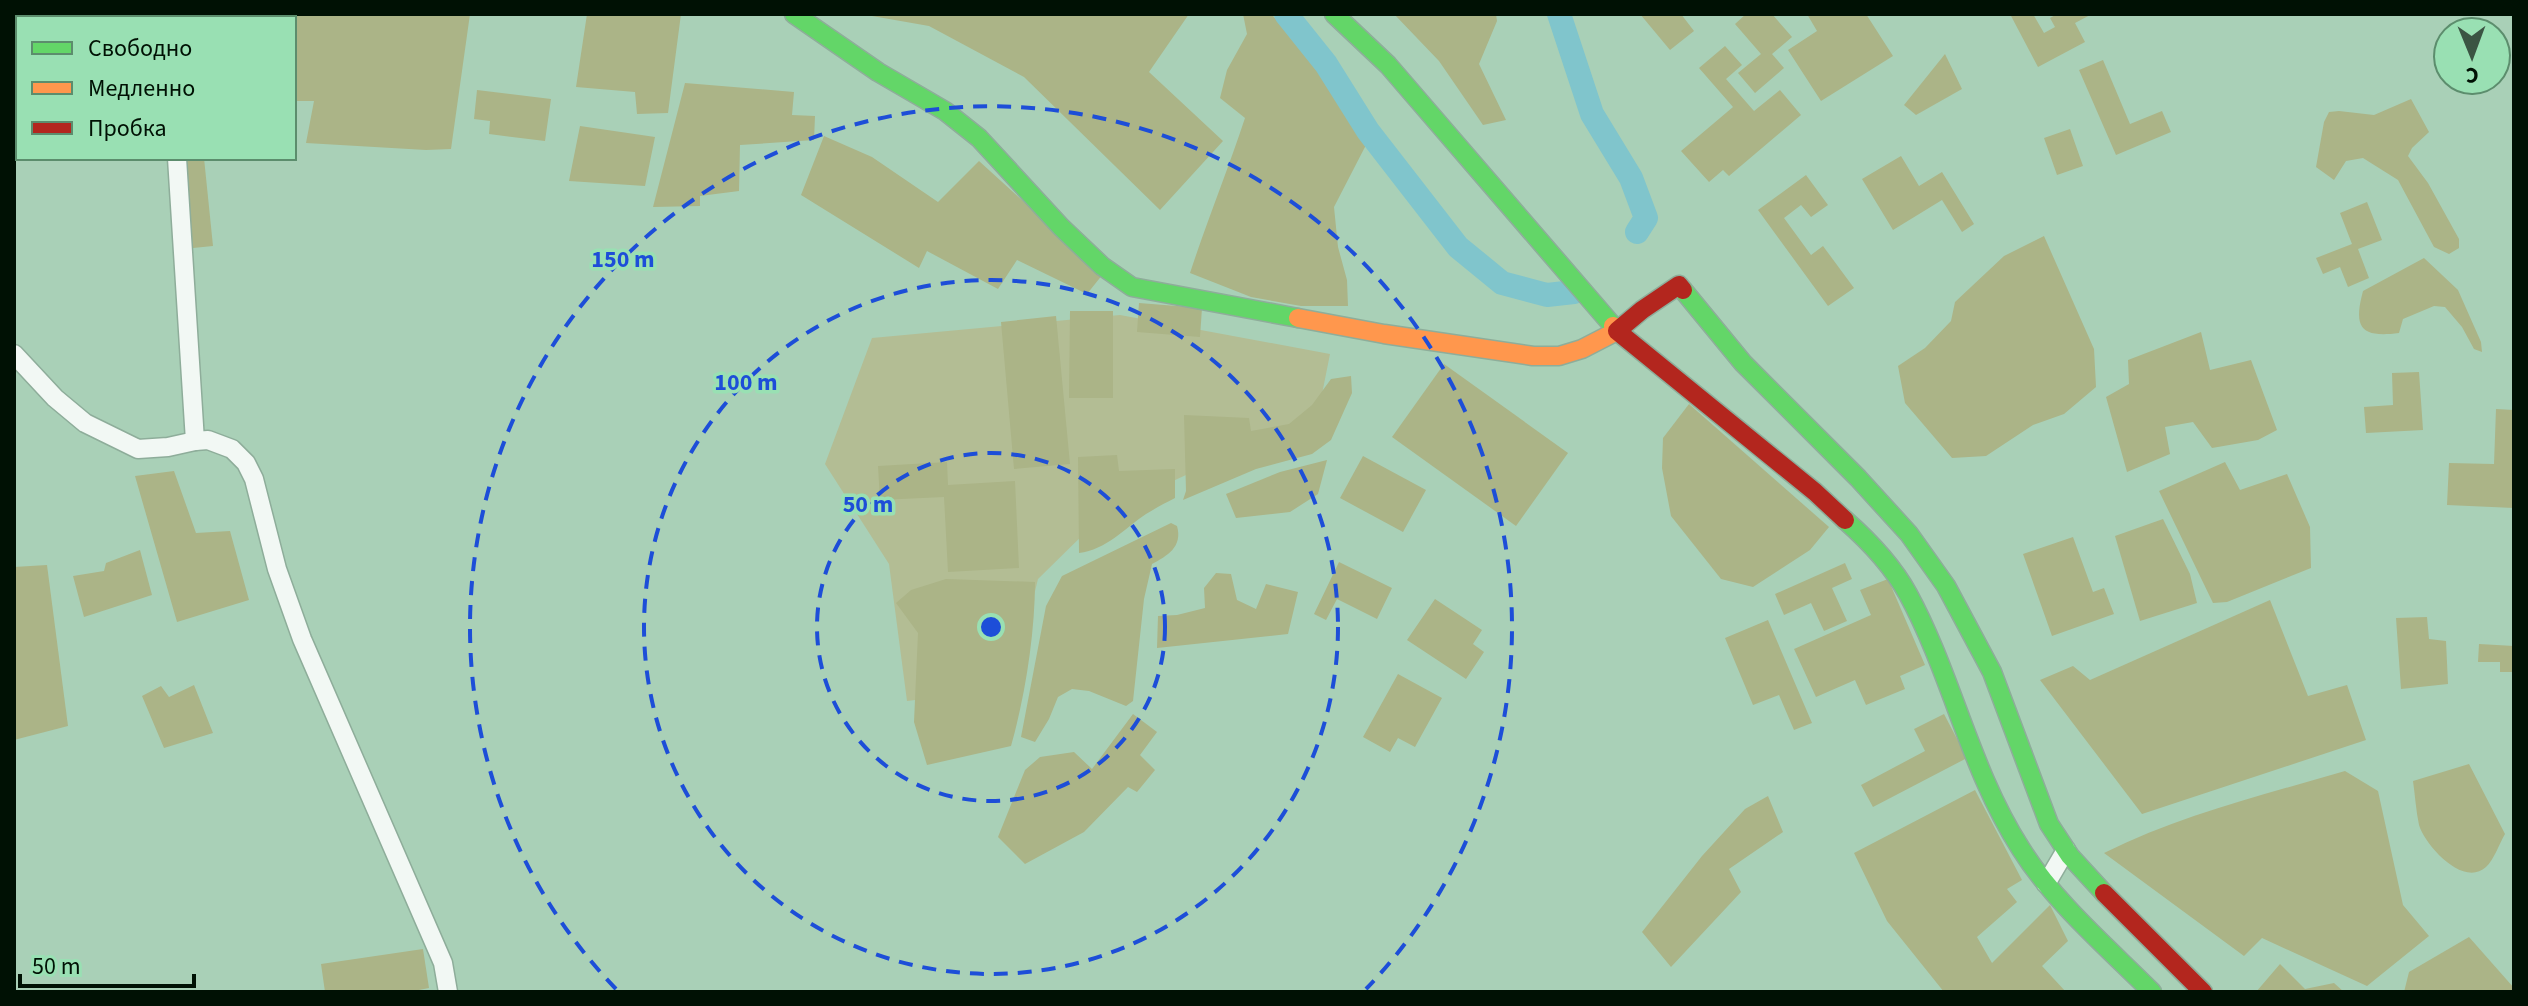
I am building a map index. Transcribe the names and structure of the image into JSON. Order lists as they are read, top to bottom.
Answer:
{
  "legend": ["Свободно", "Медленно", "Пробка"],
  "scale_bar": "50 m",
  "north": "bottom",
  "rings": ["150 m", "100 m", "50 m"]
}
